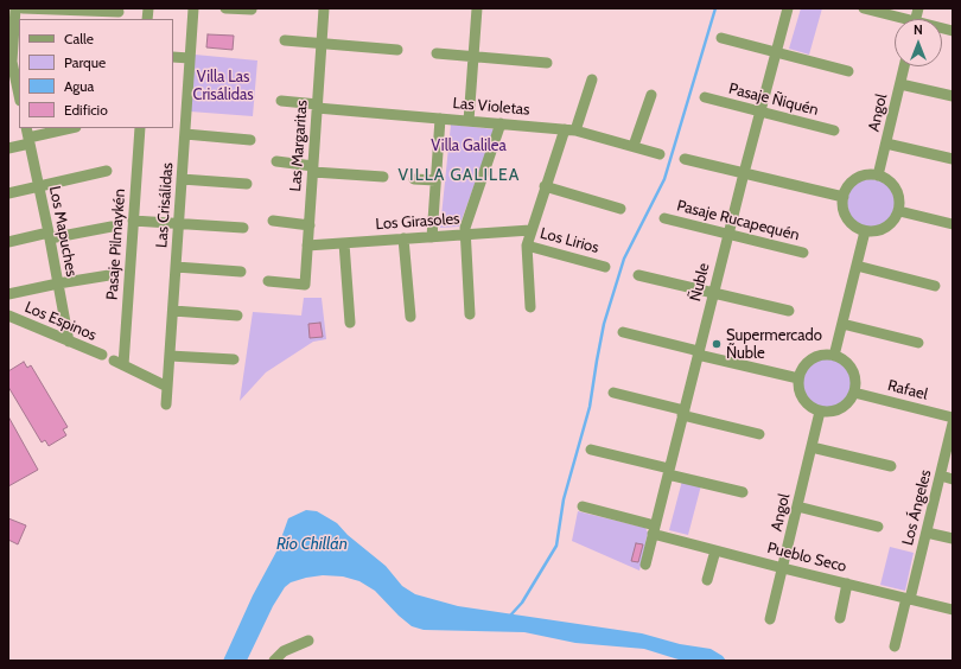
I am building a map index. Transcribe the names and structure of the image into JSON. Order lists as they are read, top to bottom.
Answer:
{
  "streets": {
    "street": [
      "Pasaje Ñiquén",
      "Las Violetas",
      "Angol",
      "Las Margaritas",
      "Las Crisálidas",
      "Pasaje Rucapequén",
      "Los Girasoles",
      "Los Mapuches",
      "Los Lirios",
      "Pasaje Pilmaykén",
      "Ñuble",
      "Los Espinos",
      "Rafael",
      "Los Ángeles",
      "Pueblo Seco"
    ]
  },
  "crossings": [
    ["Pasaje Ñiquén", "Ñuble"],
    ["Las Violetas", "Las Margaritas"],
    ["Angol", "Rafael"],
    ["Angol", "Pueblo Seco"],
    ["Las Margaritas", "Los Girasoles"],
    ["Las Crisálidas", "Pasaje Pilmaykén"],
    ["Pasaje Rucapequén", "Ñuble"],
    ["Los Mapuches", "Los Espinos"],
    ["Ñuble", "Pueblo Seco"],
    ["Los Ángeles", "Pueblo Seco"]
  ],
  "districts": ["VILLA GALILEA"],
  "water": ["Río Chillán"],
  "parks": ["Villa Las Crisálidas", "Villa Galilea"],
  "places": ["Supermercado Ñuble"],
  "legend": [
    "Calle",
    "Parque",
    "Agua",
    "Edificio"
  ],
  "north": "top"
}
